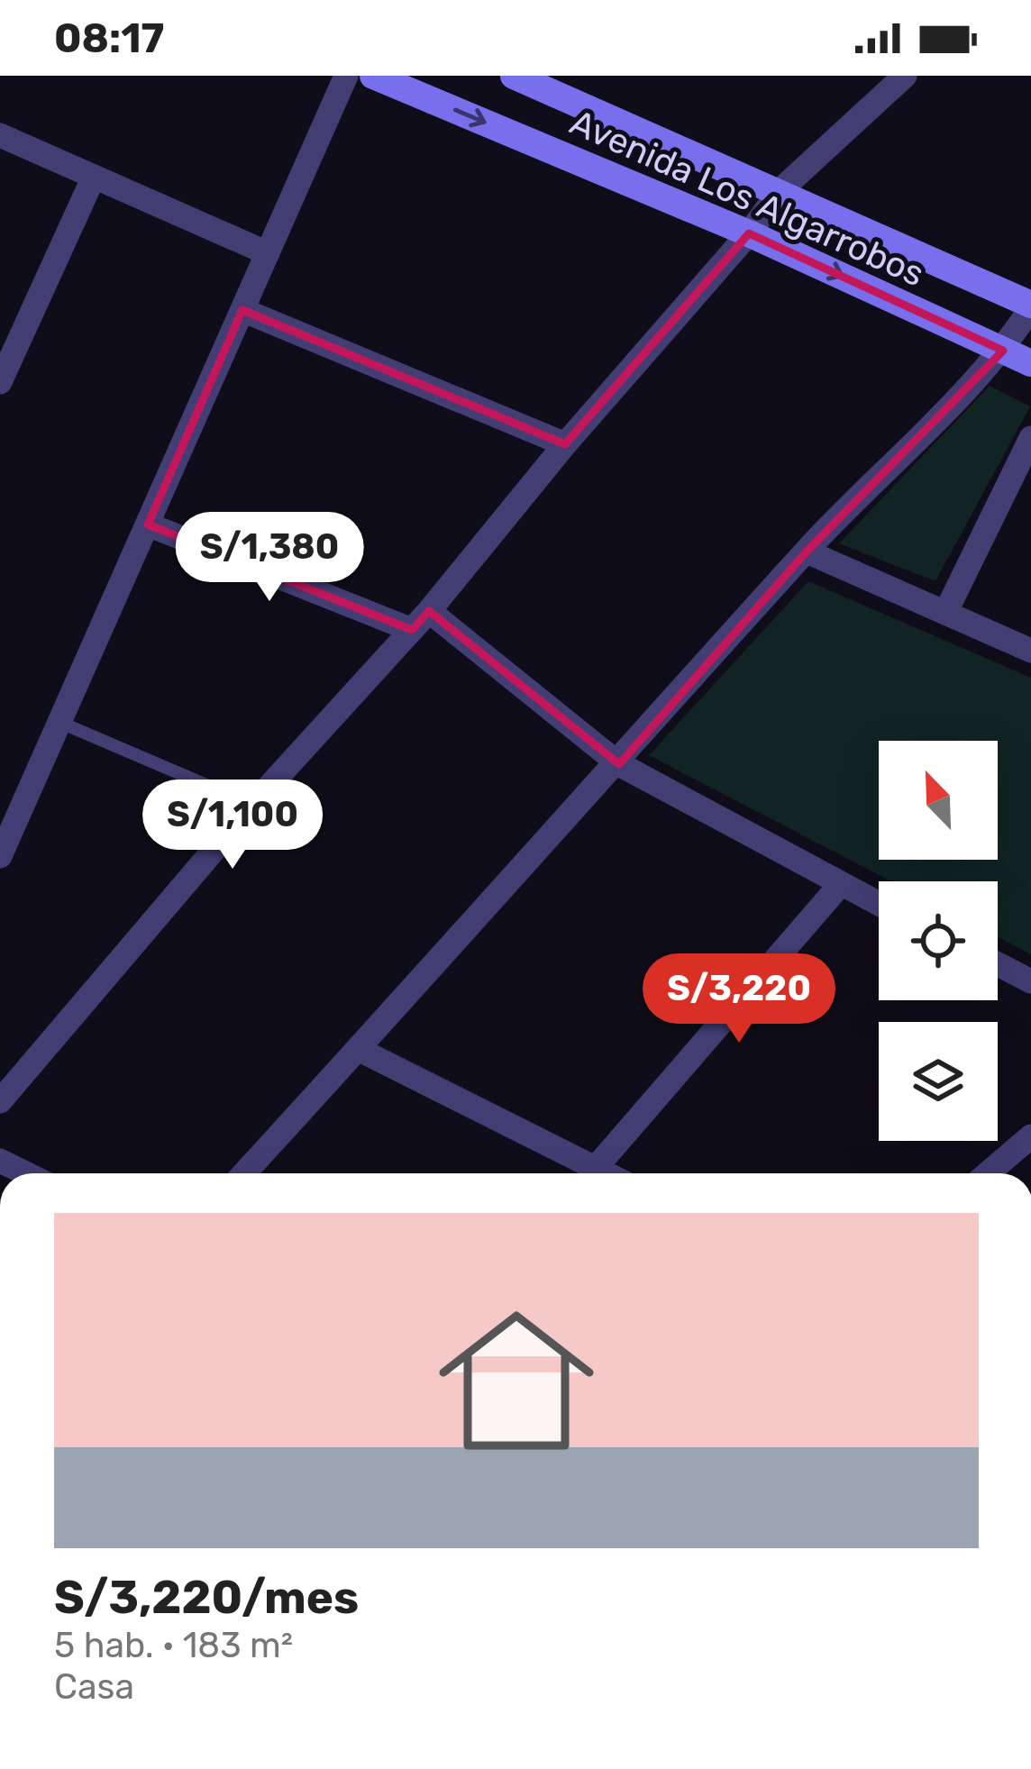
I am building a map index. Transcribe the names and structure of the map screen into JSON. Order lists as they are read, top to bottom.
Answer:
{
  "streets": {
    "street": ["Avenida Los Algarrobos"]
  },
  "north": "top left",
  "page": {
    "status": "08:17",
    "price": ["S/1,380", "S/1,100", "S/3,220"],
    "list": [
      {
        "name": "S/3,220/mes",
        "note": "5 hab. · 183 m² · Casa"
      }
    ]
  }
}
